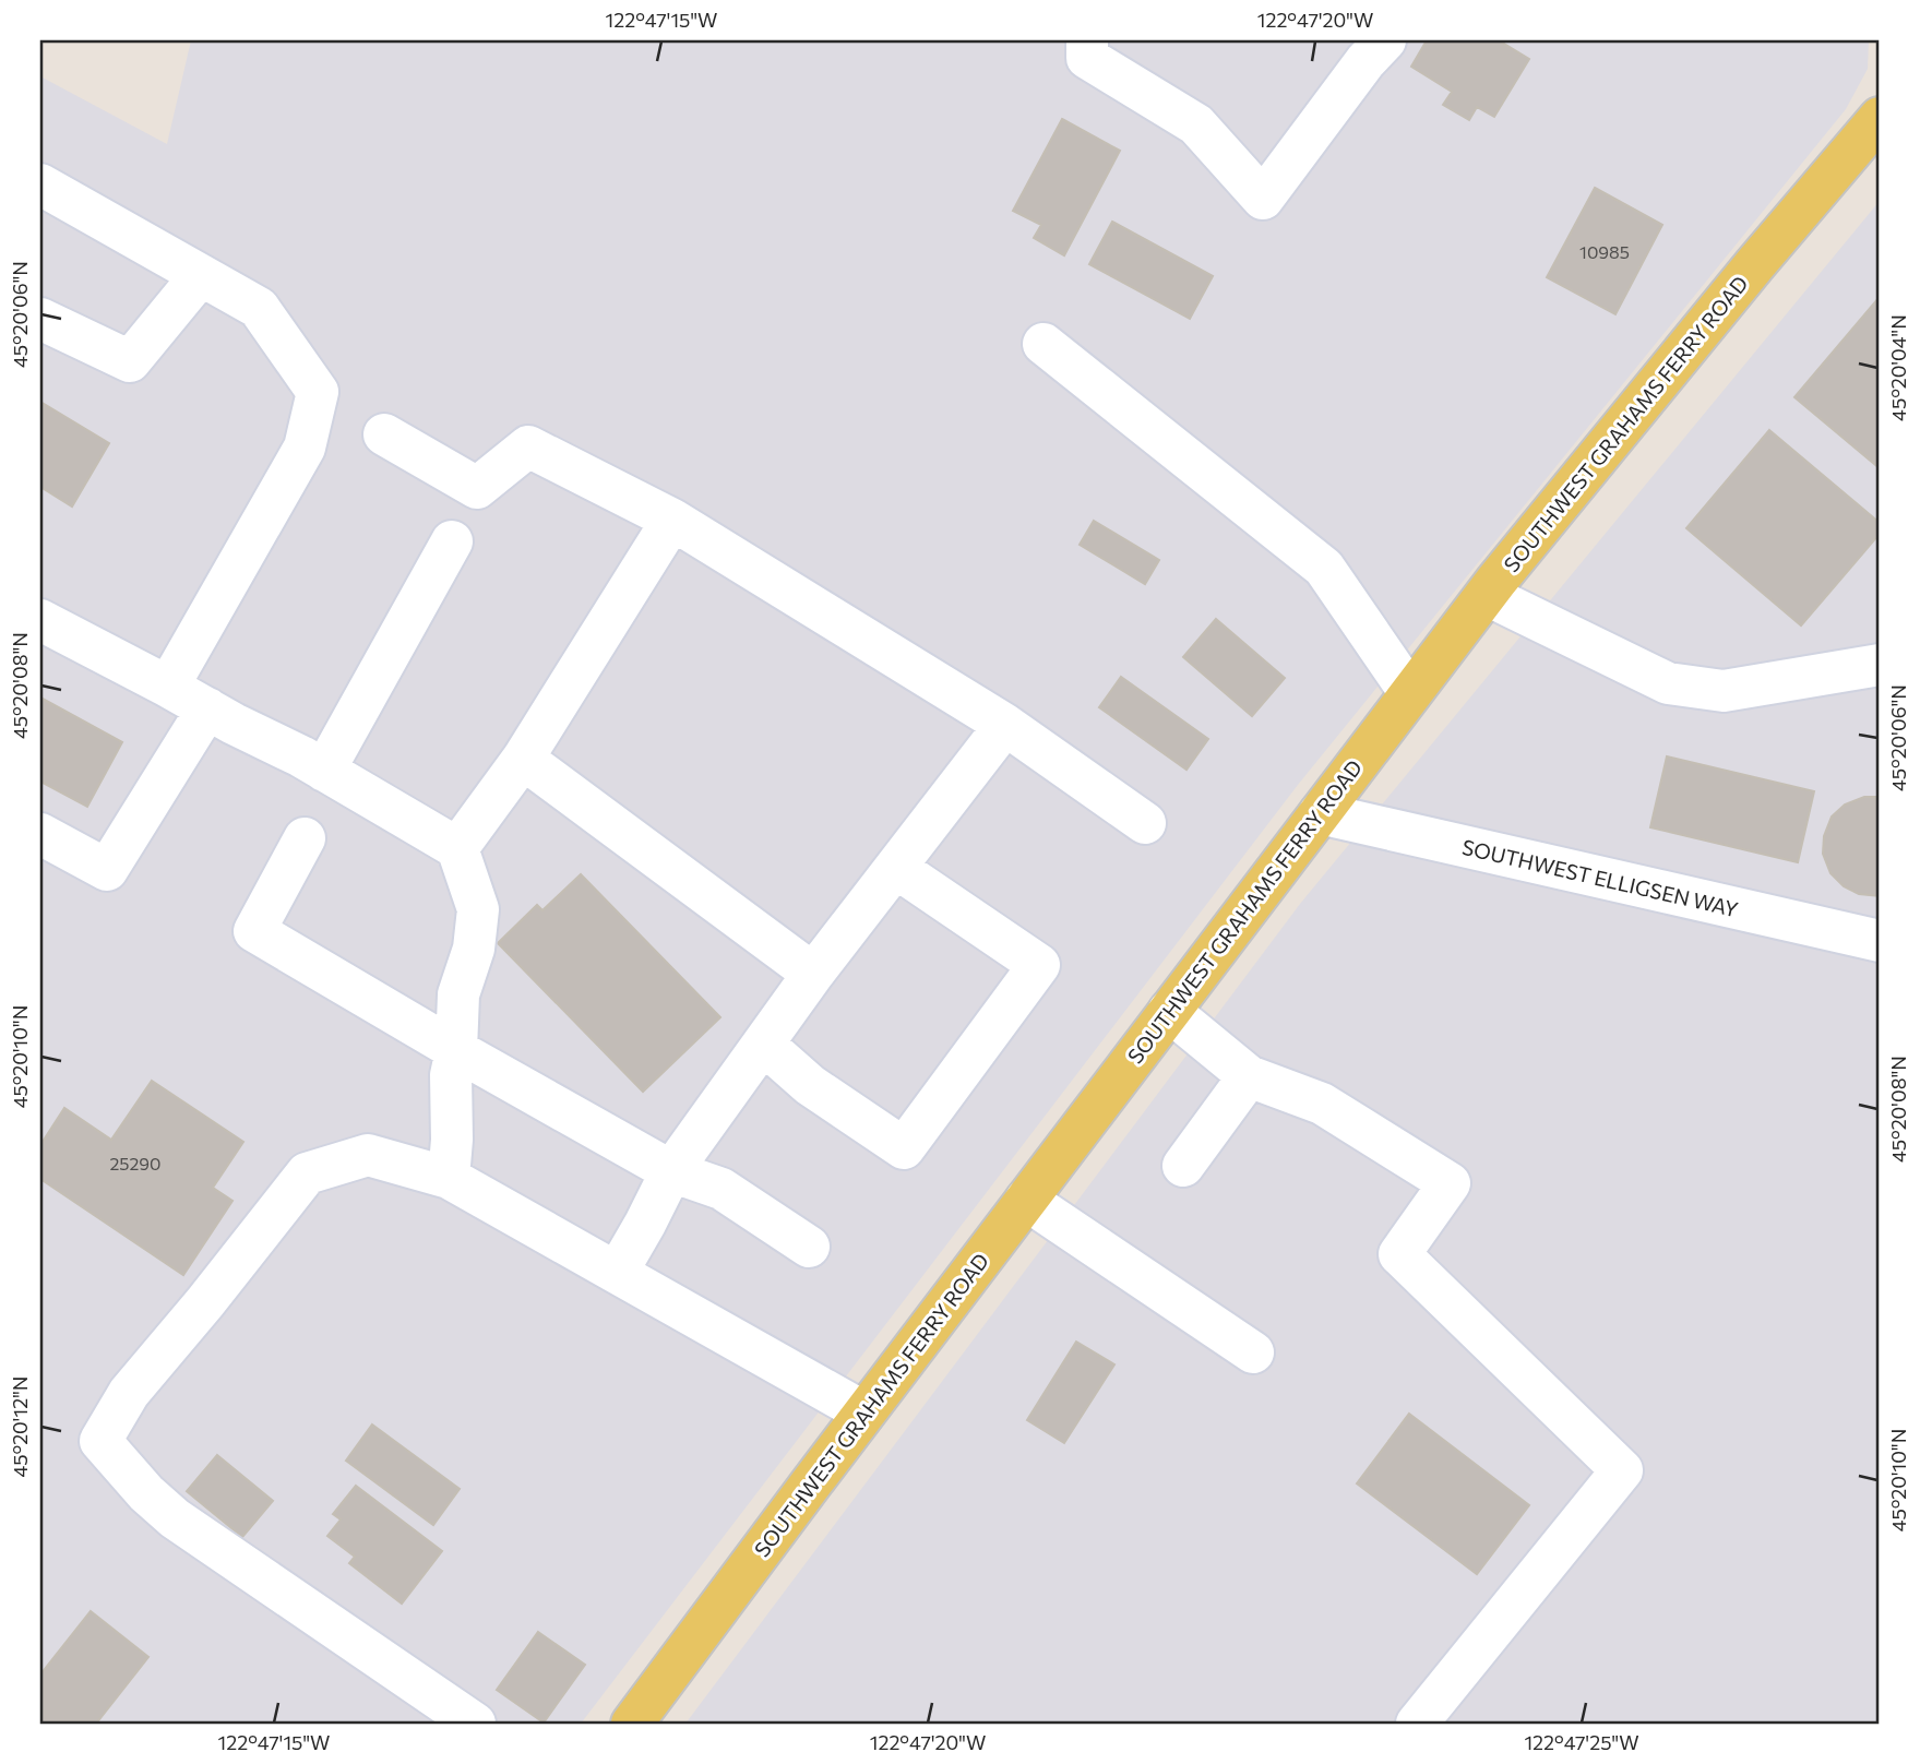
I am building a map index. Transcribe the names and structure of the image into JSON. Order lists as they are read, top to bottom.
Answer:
{
  "streets": {
    "main road": ["SOUTHWEST GRAHAMS FERRY ROAD"],
    "street": ["SOUTHWEST ELLIGSEN WAY"]
  },
  "crossings": [
    ["SOUTHWEST GRAHAMS FERRY ROAD", "SOUTHWEST ELLIGSEN WAY"]
  ],
  "house_numbers": ["10985", "25290"],
  "coordinates": [
    "122°47'15\"W",
    "122°47'20\"W",
    "45°20'06\"N",
    "45°20'04\"N",
    "45°20'08\"N",
    "45°20'10\"N",
    "45°20'12\"N",
    "122°47'25\"W"
  ]
}
